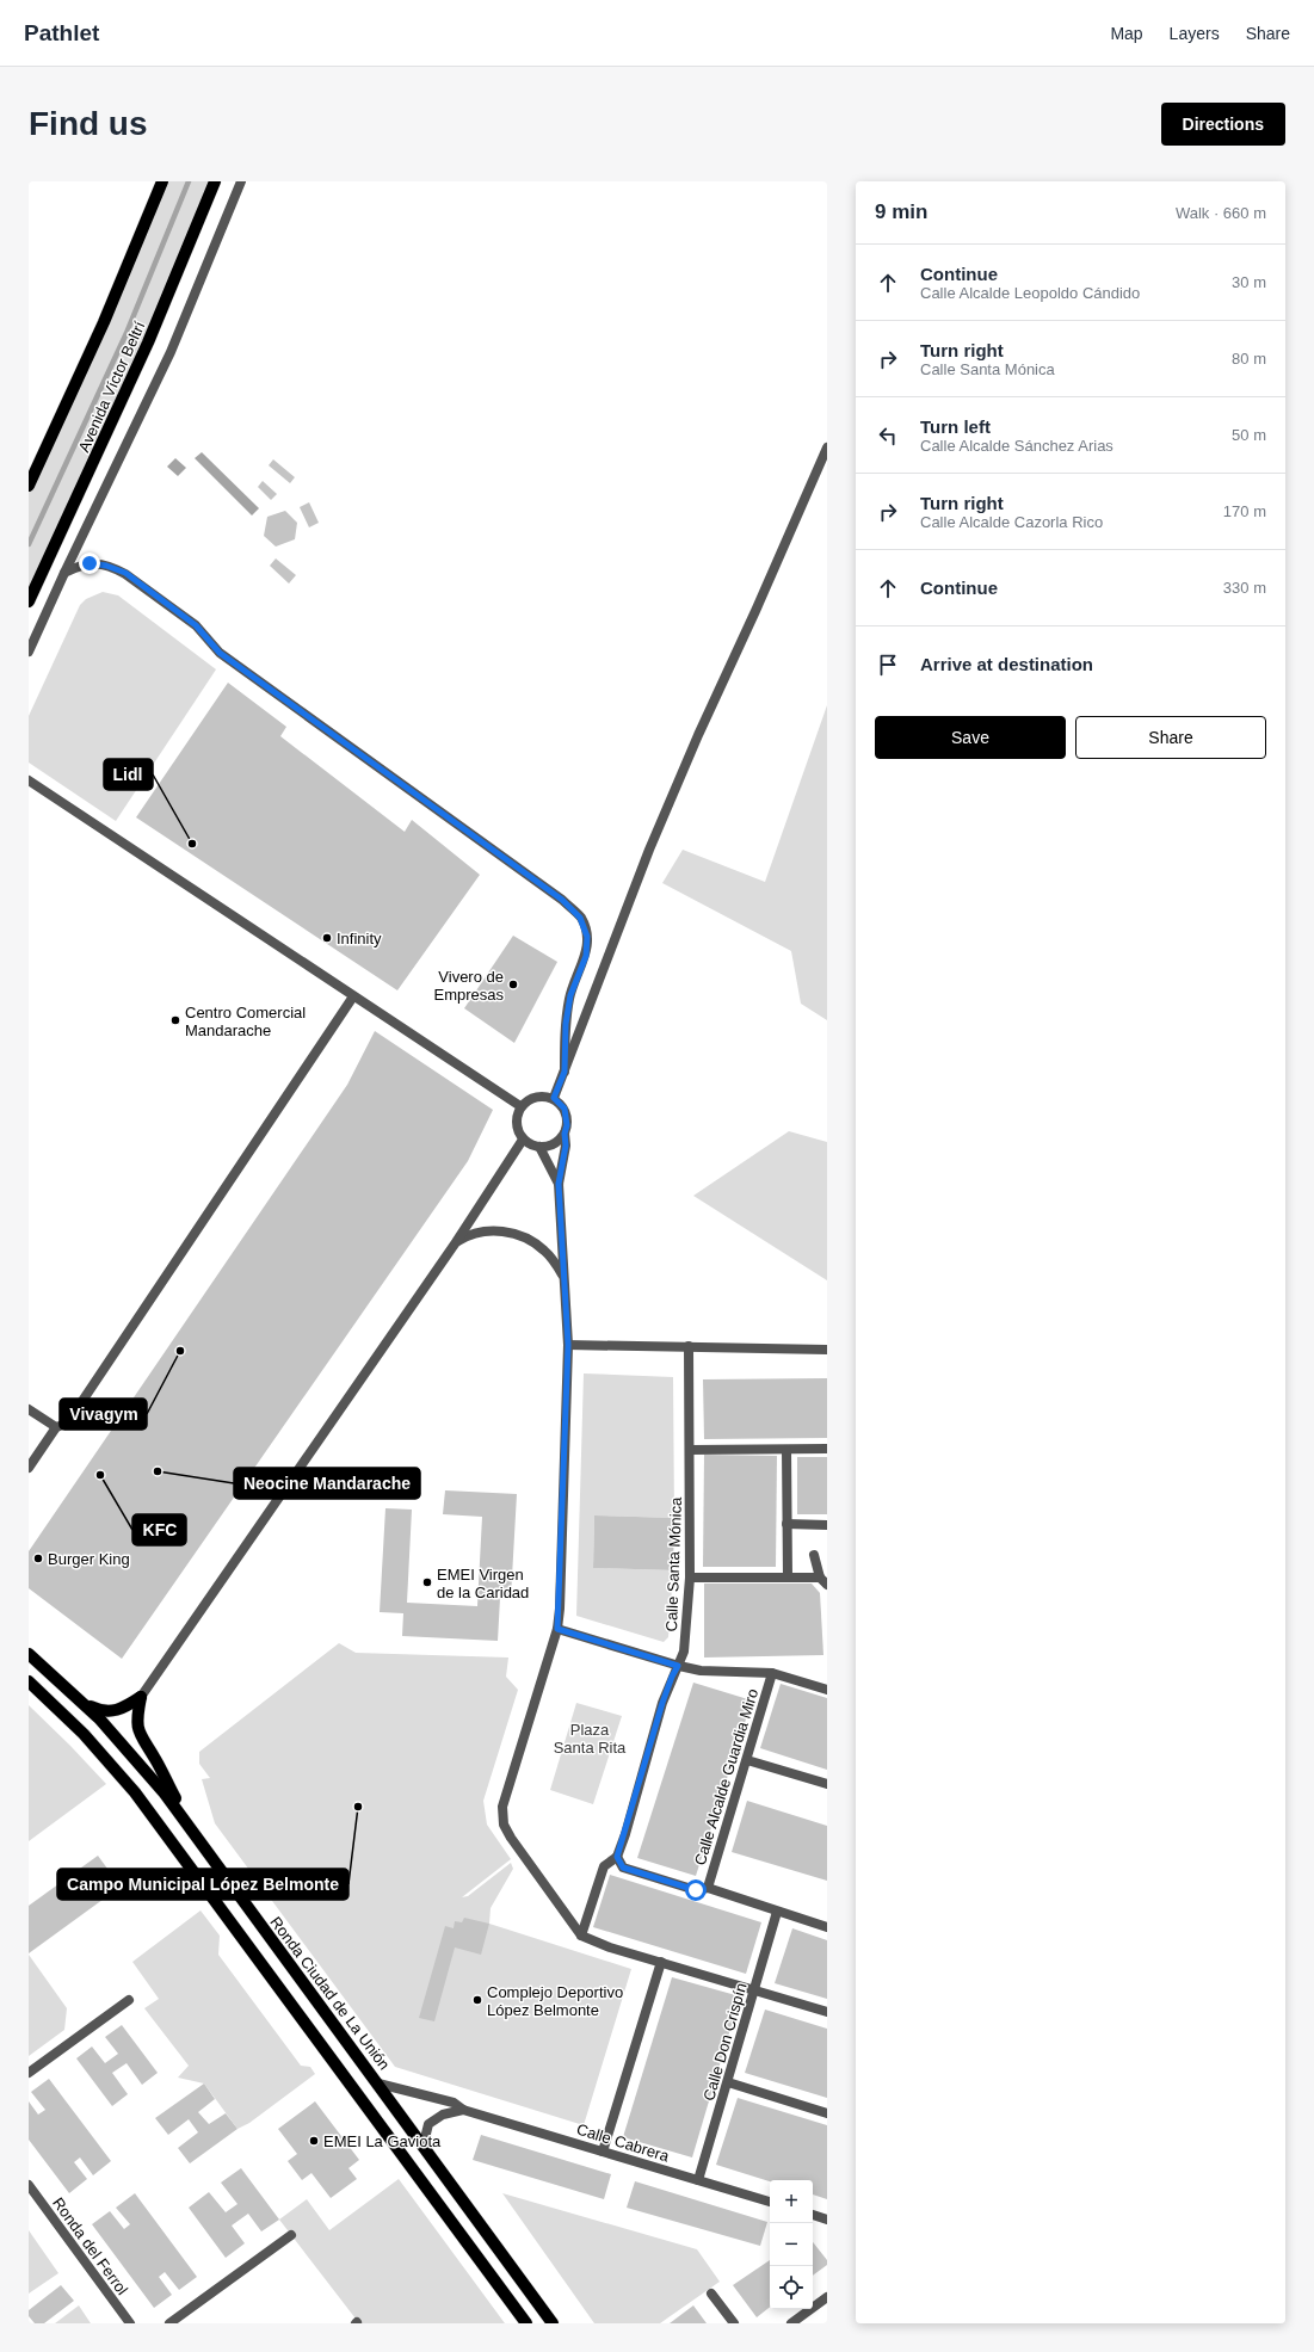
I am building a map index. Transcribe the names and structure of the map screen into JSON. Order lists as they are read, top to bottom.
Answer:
{
  "streets": {
    "main road": ["Avenida Víctor Beltrí", "Ronda Ciudad de La Unión"],
    "street": [
      "Calle Santa Mónica",
      "Calle Alcalde Guardia Miro",
      "Calle Don Crispín",
      "Calle Cabrera",
      "Ronda del Ferrol"
    ]
  },
  "crossings": [
    ["Ronda Ciudad de La Unión", "Calle Cabrera"],
    ["Calle Don Crispín", "Calle Cabrera"]
  ],
  "parks": ["Plaza Santa Rita"],
  "places": [
    "Lidl",
    "Infinity",
    "Vivero de Empresas",
    "Centro Comercial Mandarache",
    "Vivagym",
    "Neocine Mandarache",
    "KFC",
    "Burger King",
    "EMEI Virgen de la Caridad",
    "Campo Municipal López Belmonte",
    "Complejo Deportivo López Belmonte",
    "EMEI La Gaviota"
  ],
  "page": {
    "header": "Pathlet",
    "nav": ["Map", "Layers", "Share"],
    "buttons": [
      "Directions",
      ["Save", "Share"]
    ],
    "title": "Find us",
    "heading": ["9 min", "Walk · 660 m"],
    "list": [
      ["Continue", "Calle Alcalde Leopoldo Cándido", "30 m"],
      ["Turn right", "Calle Santa Mónica", "80 m"],
      ["Turn left", "Calle Alcalde Sánchez Arias", "50 m"],
      ["Turn right", "Calle Alcalde Cazorla Rico", "170 m"],
      ["Continue", "330 m"],
      "Arrive at destination"
    ],
    "map_buttons": ["+", "−"]
  }
}
